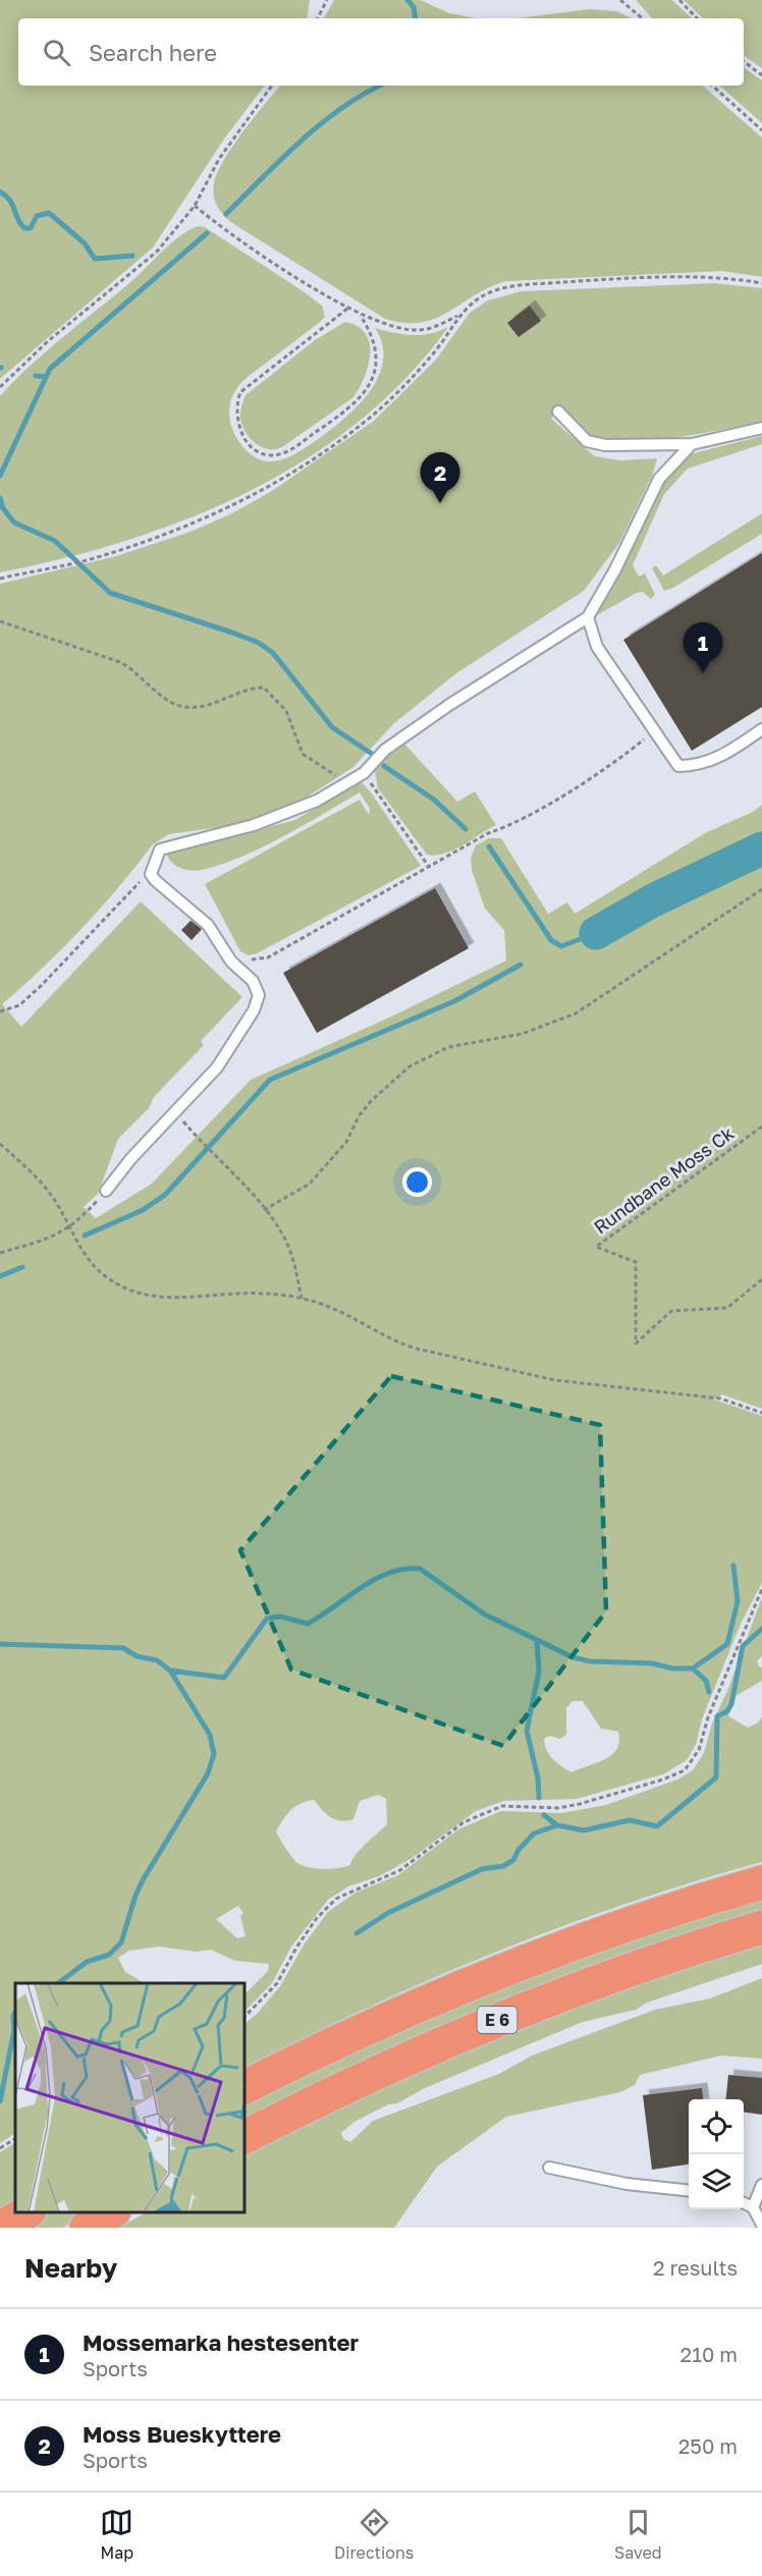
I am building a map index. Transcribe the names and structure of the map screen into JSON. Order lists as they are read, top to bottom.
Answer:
{
  "streets": {
    "highway": ["E 6"],
    "path": ["Rundbane Moss Ck"]
  },
  "page": {
    "search": "Search here",
    "pins": ["2", "1"],
    "heading": ["Nearby", "2 results"],
    "list": [
      {
        "mark": "1",
        "name": "Mossemarka hestesenter",
        "note": "Sports",
        "value": "210 m"
      },
      {
        "mark": "2",
        "name": "Moss Bueskyttere",
        "note": "Sports",
        "value": "250 m"
      }
    ],
    "nav": ["Map", "Directions", "Saved"]
  }
}
